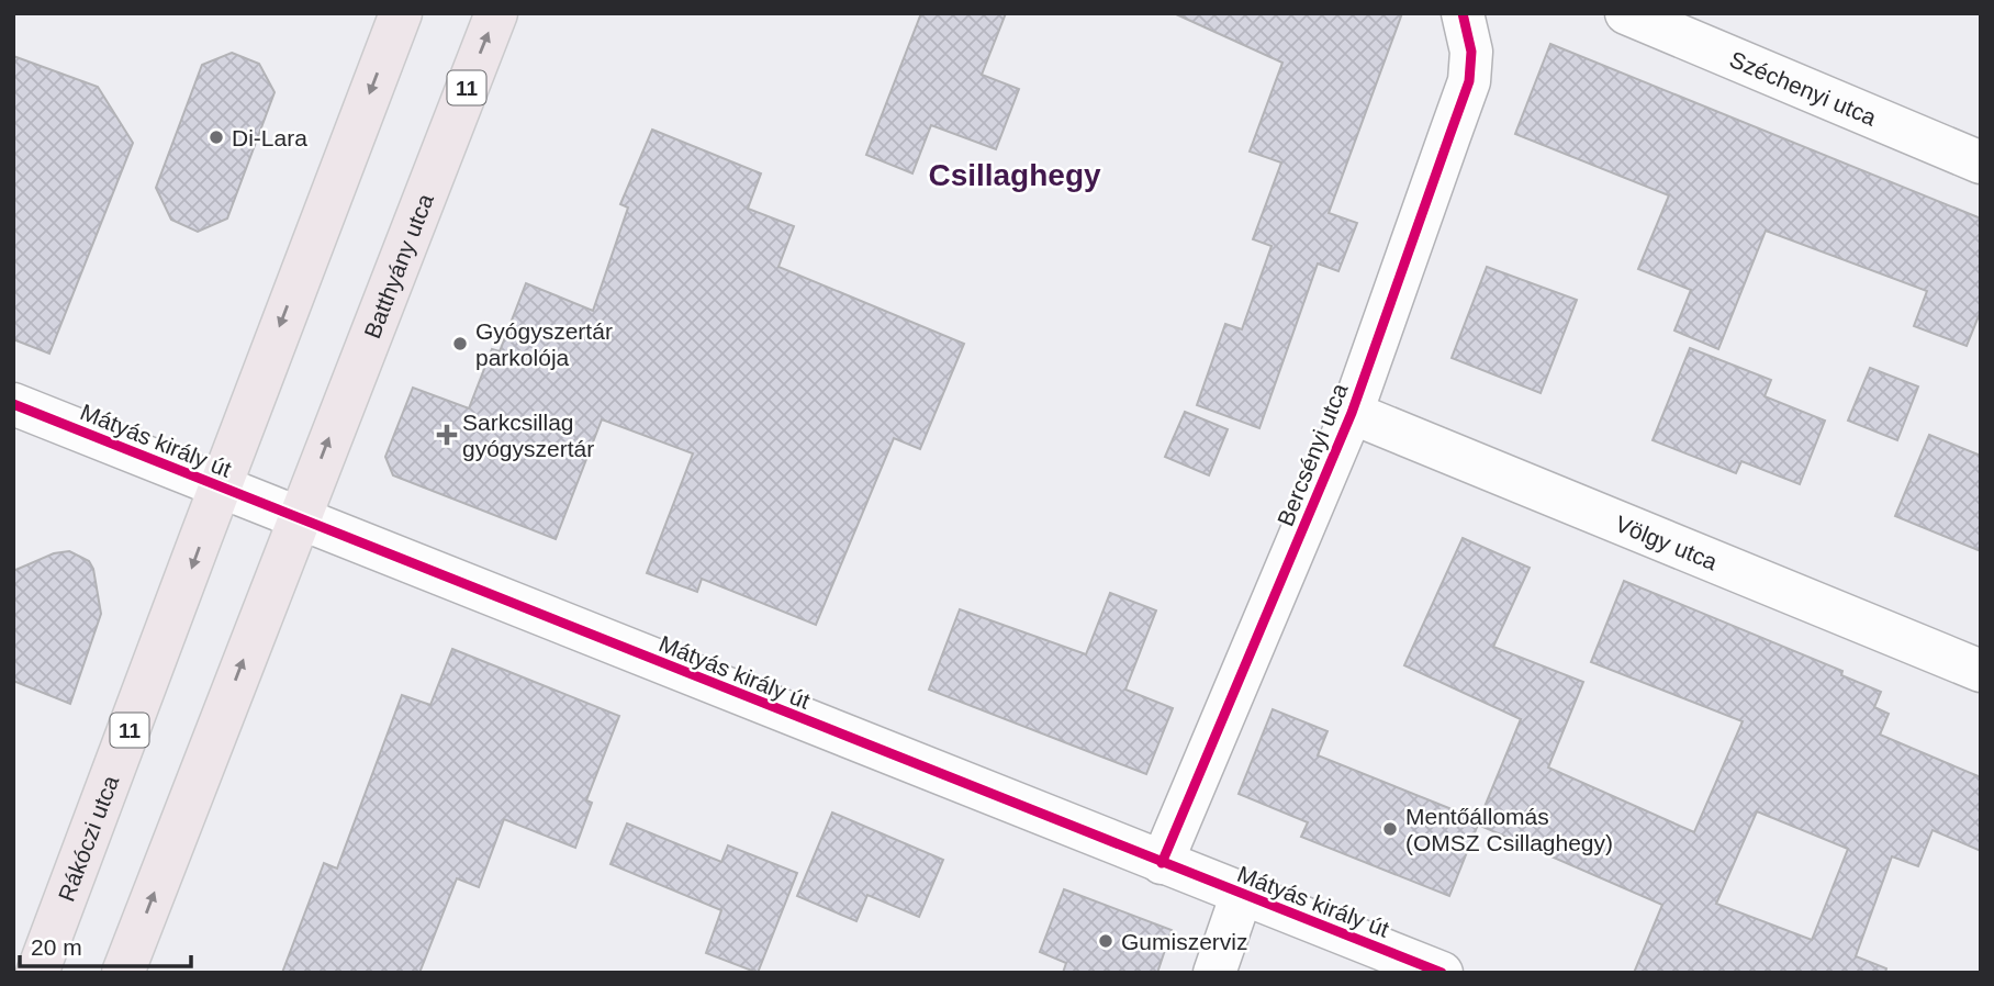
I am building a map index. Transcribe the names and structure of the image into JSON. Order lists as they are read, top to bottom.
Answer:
{
  "streets": {
    "main road": ["11", "Batthyány utca", "Rákóczi utca"],
    "street": [
      "Széchenyi utca",
      "Mátyás király út",
      "Bercsényi utca",
      "Völgy utca"
    ]
  },
  "crossings": [
    ["11", "Batthyány utca"],
    ["11", "Mátyás király út"],
    ["11", "Rákóczi utca"],
    ["Batthyány utca", "Mátyás király út"],
    ["Mátyás király út", "Bercsényi utca"],
    ["Mátyás király út", "Rákóczi utca"],
    ["Bercsényi utca", "Völgy utca"]
  ],
  "districts": ["Csillaghegy"],
  "places": {
    "other": [
      "Di-Lara",
      "Gyógyszertár parkolója",
      "Mentőállomás (OMSZ Csillaghegy)",
      "Gumiszerviz"
    ],
    "health": ["Sarkcsillag gyógyszertár"]
  },
  "scale_bar": "20 m"
}
